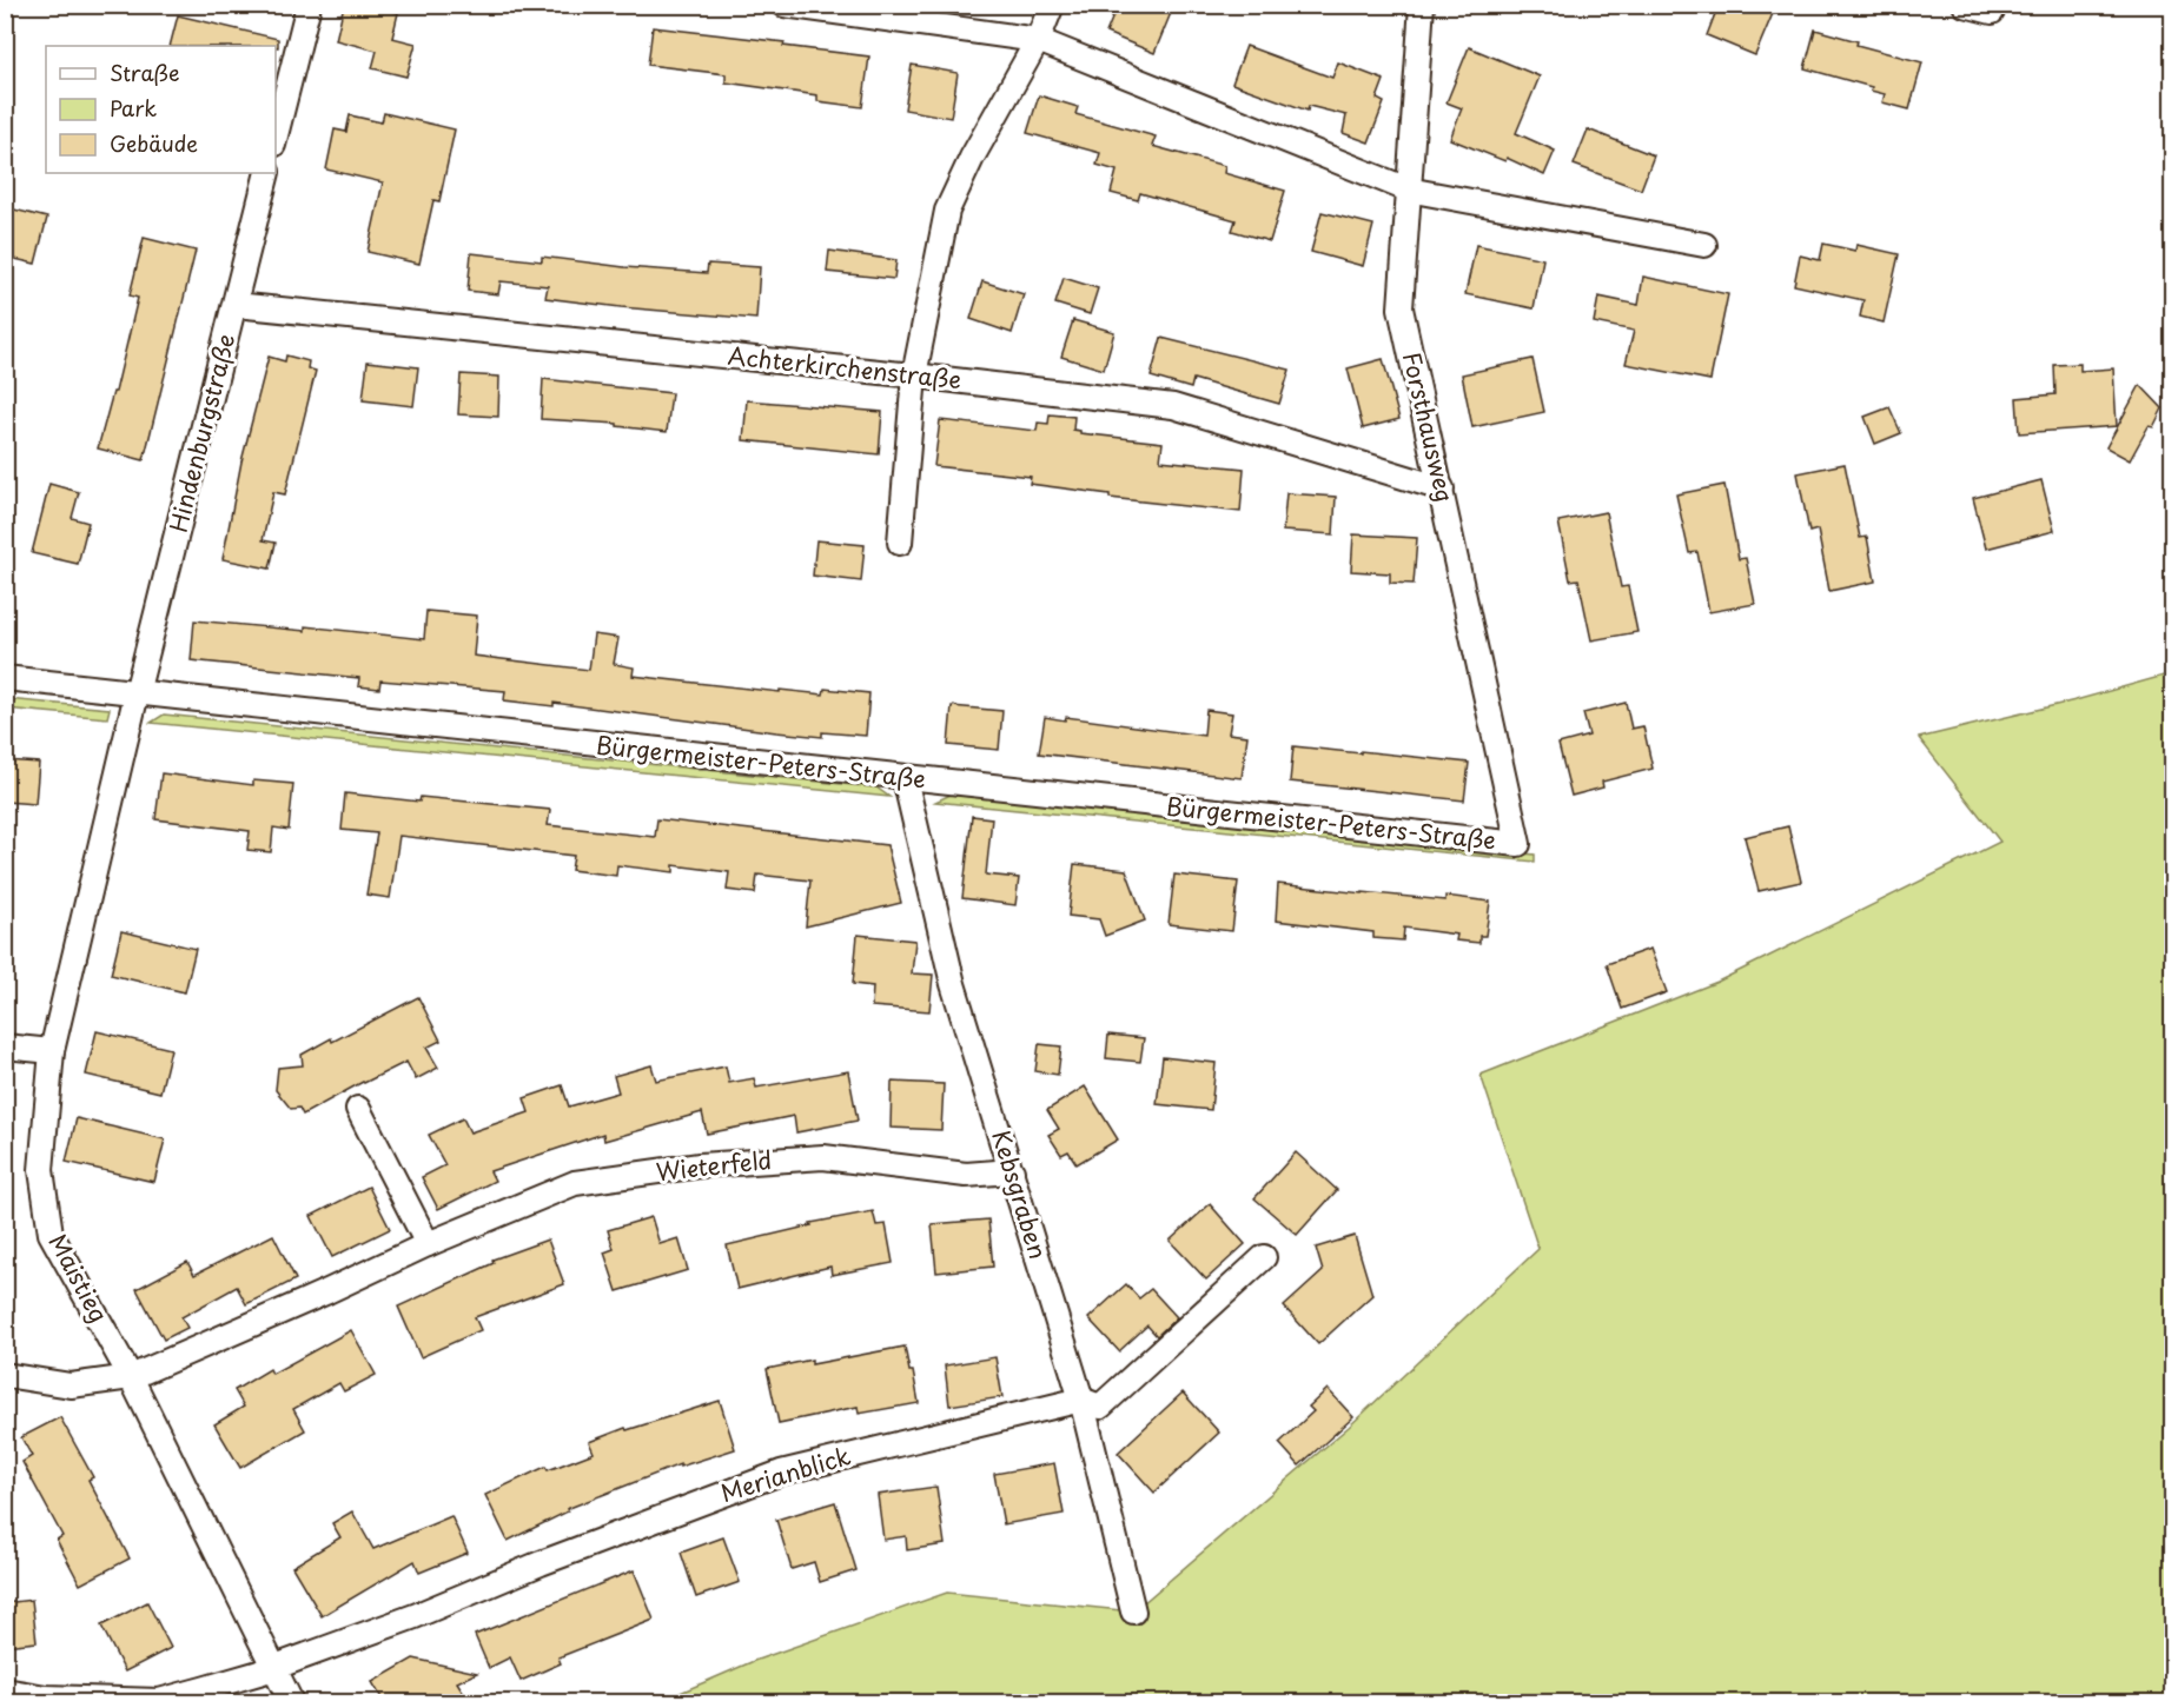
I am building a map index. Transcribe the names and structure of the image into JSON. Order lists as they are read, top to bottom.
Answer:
{
  "streets": {
    "street": [
      "Achterkirchenstraße",
      "Forsthausweg",
      "Hindenburgstraße",
      "Bürgermeister-Peters-Straße",
      "Wieterfeld",
      "Kebsgraben",
      "Maistieg",
      "Merianblick"
    ]
  },
  "crossings": [
    ["Achterkirchenstraße", "Forsthausweg"],
    ["Achterkirchenstraße", "Hindenburgstraße"],
    ["Forsthausweg", "Bürgermeister-Peters-Straße"],
    ["Hindenburgstraße", "Bürgermeister-Peters-Straße"],
    ["Hindenburgstraße", "Maistieg"],
    ["Bürgermeister-Peters-Straße", "Kebsgraben"],
    ["Bürgermeister-Peters-Straße", "Maistieg"],
    ["Wieterfeld", "Kebsgraben"],
    ["Wieterfeld", "Maistieg"],
    ["Kebsgraben", "Merianblick"],
    ["Maistieg", "Merianblick"]
  ],
  "legend": ["Straße", "Park", "Gebäude"]
}
